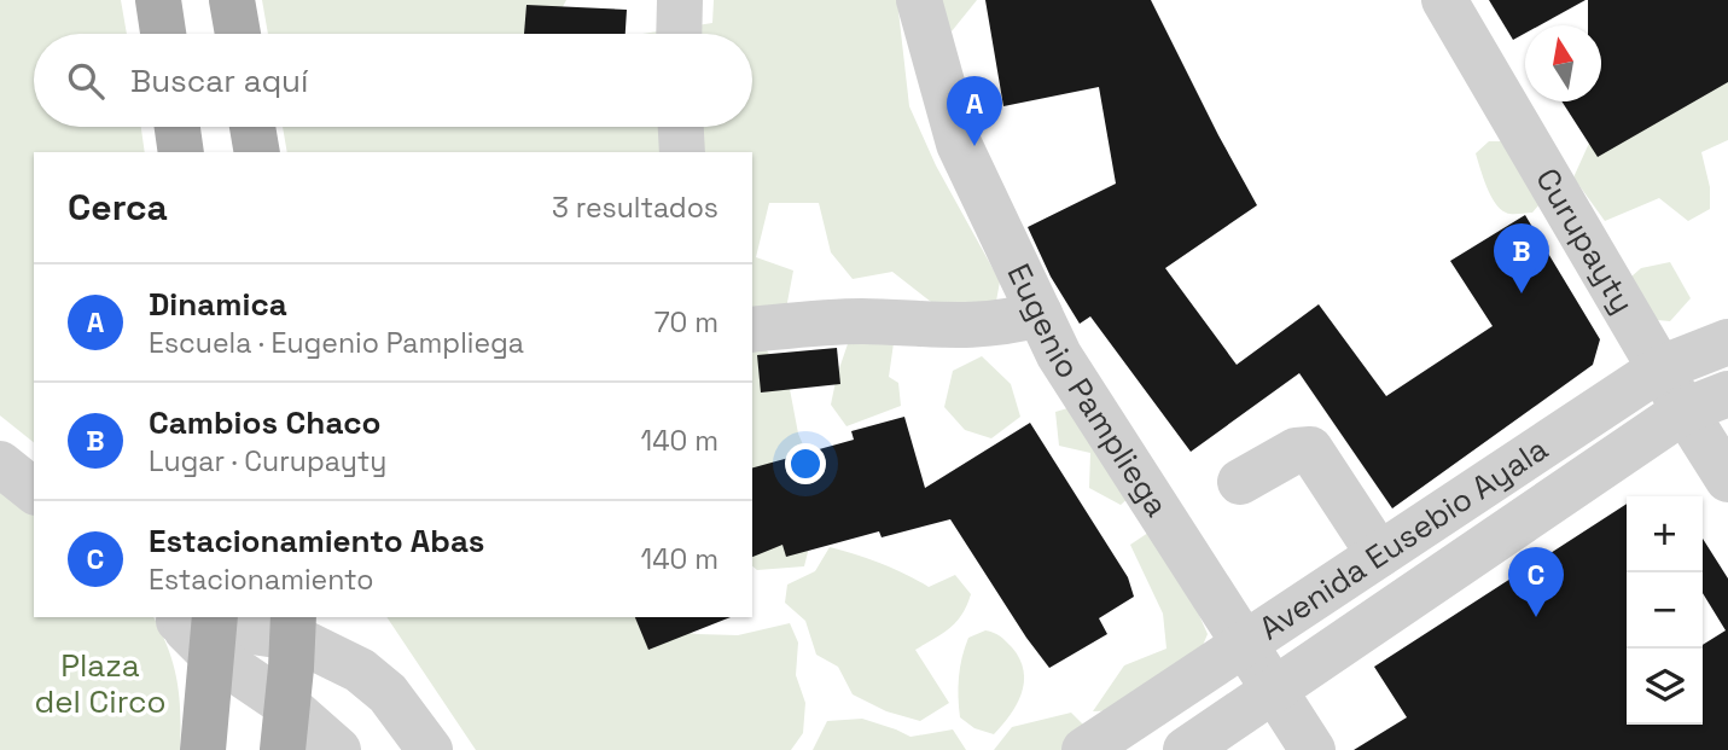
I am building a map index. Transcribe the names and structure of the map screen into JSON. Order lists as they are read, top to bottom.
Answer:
{
  "streets": {
    "street": ["Curupayty", "Eugenio Pampliega", "Avenida Eusebio Ayala"]
  },
  "crossings": [
    ["Curupayty", "Avenida Eusebio Ayala"],
    ["Eugenio Pampliega", "Avenida Eusebio Ayala"]
  ],
  "parks": ["Plaza del Circo"],
  "north": "top",
  "page": {
    "search": "Buscar aquí",
    "pins": ["A", "B", "C"],
    "heading": ["Cerca", "3 resultados"],
    "list": [
      {
        "mark": "A",
        "name": "Dinamica",
        "note": "Escuela · Eugenio Pampliega",
        "value": "70 m"
      },
      {
        "mark": "B",
        "name": "Cambios Chaco",
        "note": "Lugar · Curupayty",
        "value": "140 m"
      },
      {
        "mark": "C",
        "name": "Estacionamiento Abas",
        "note": "Estacionamiento",
        "value": "140 m"
      }
    ],
    "map_buttons": ["+", "−"]
  }
}
